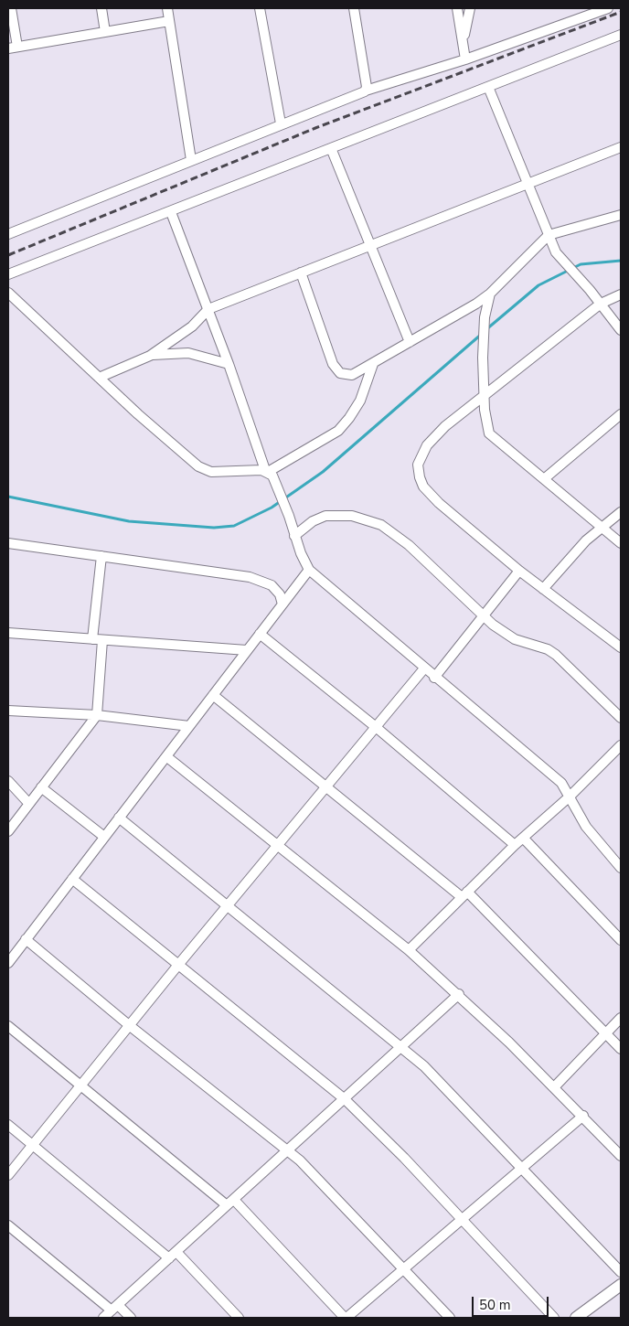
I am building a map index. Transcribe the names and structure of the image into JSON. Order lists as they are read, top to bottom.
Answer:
{
  "scale_bar": "50 m"
}
